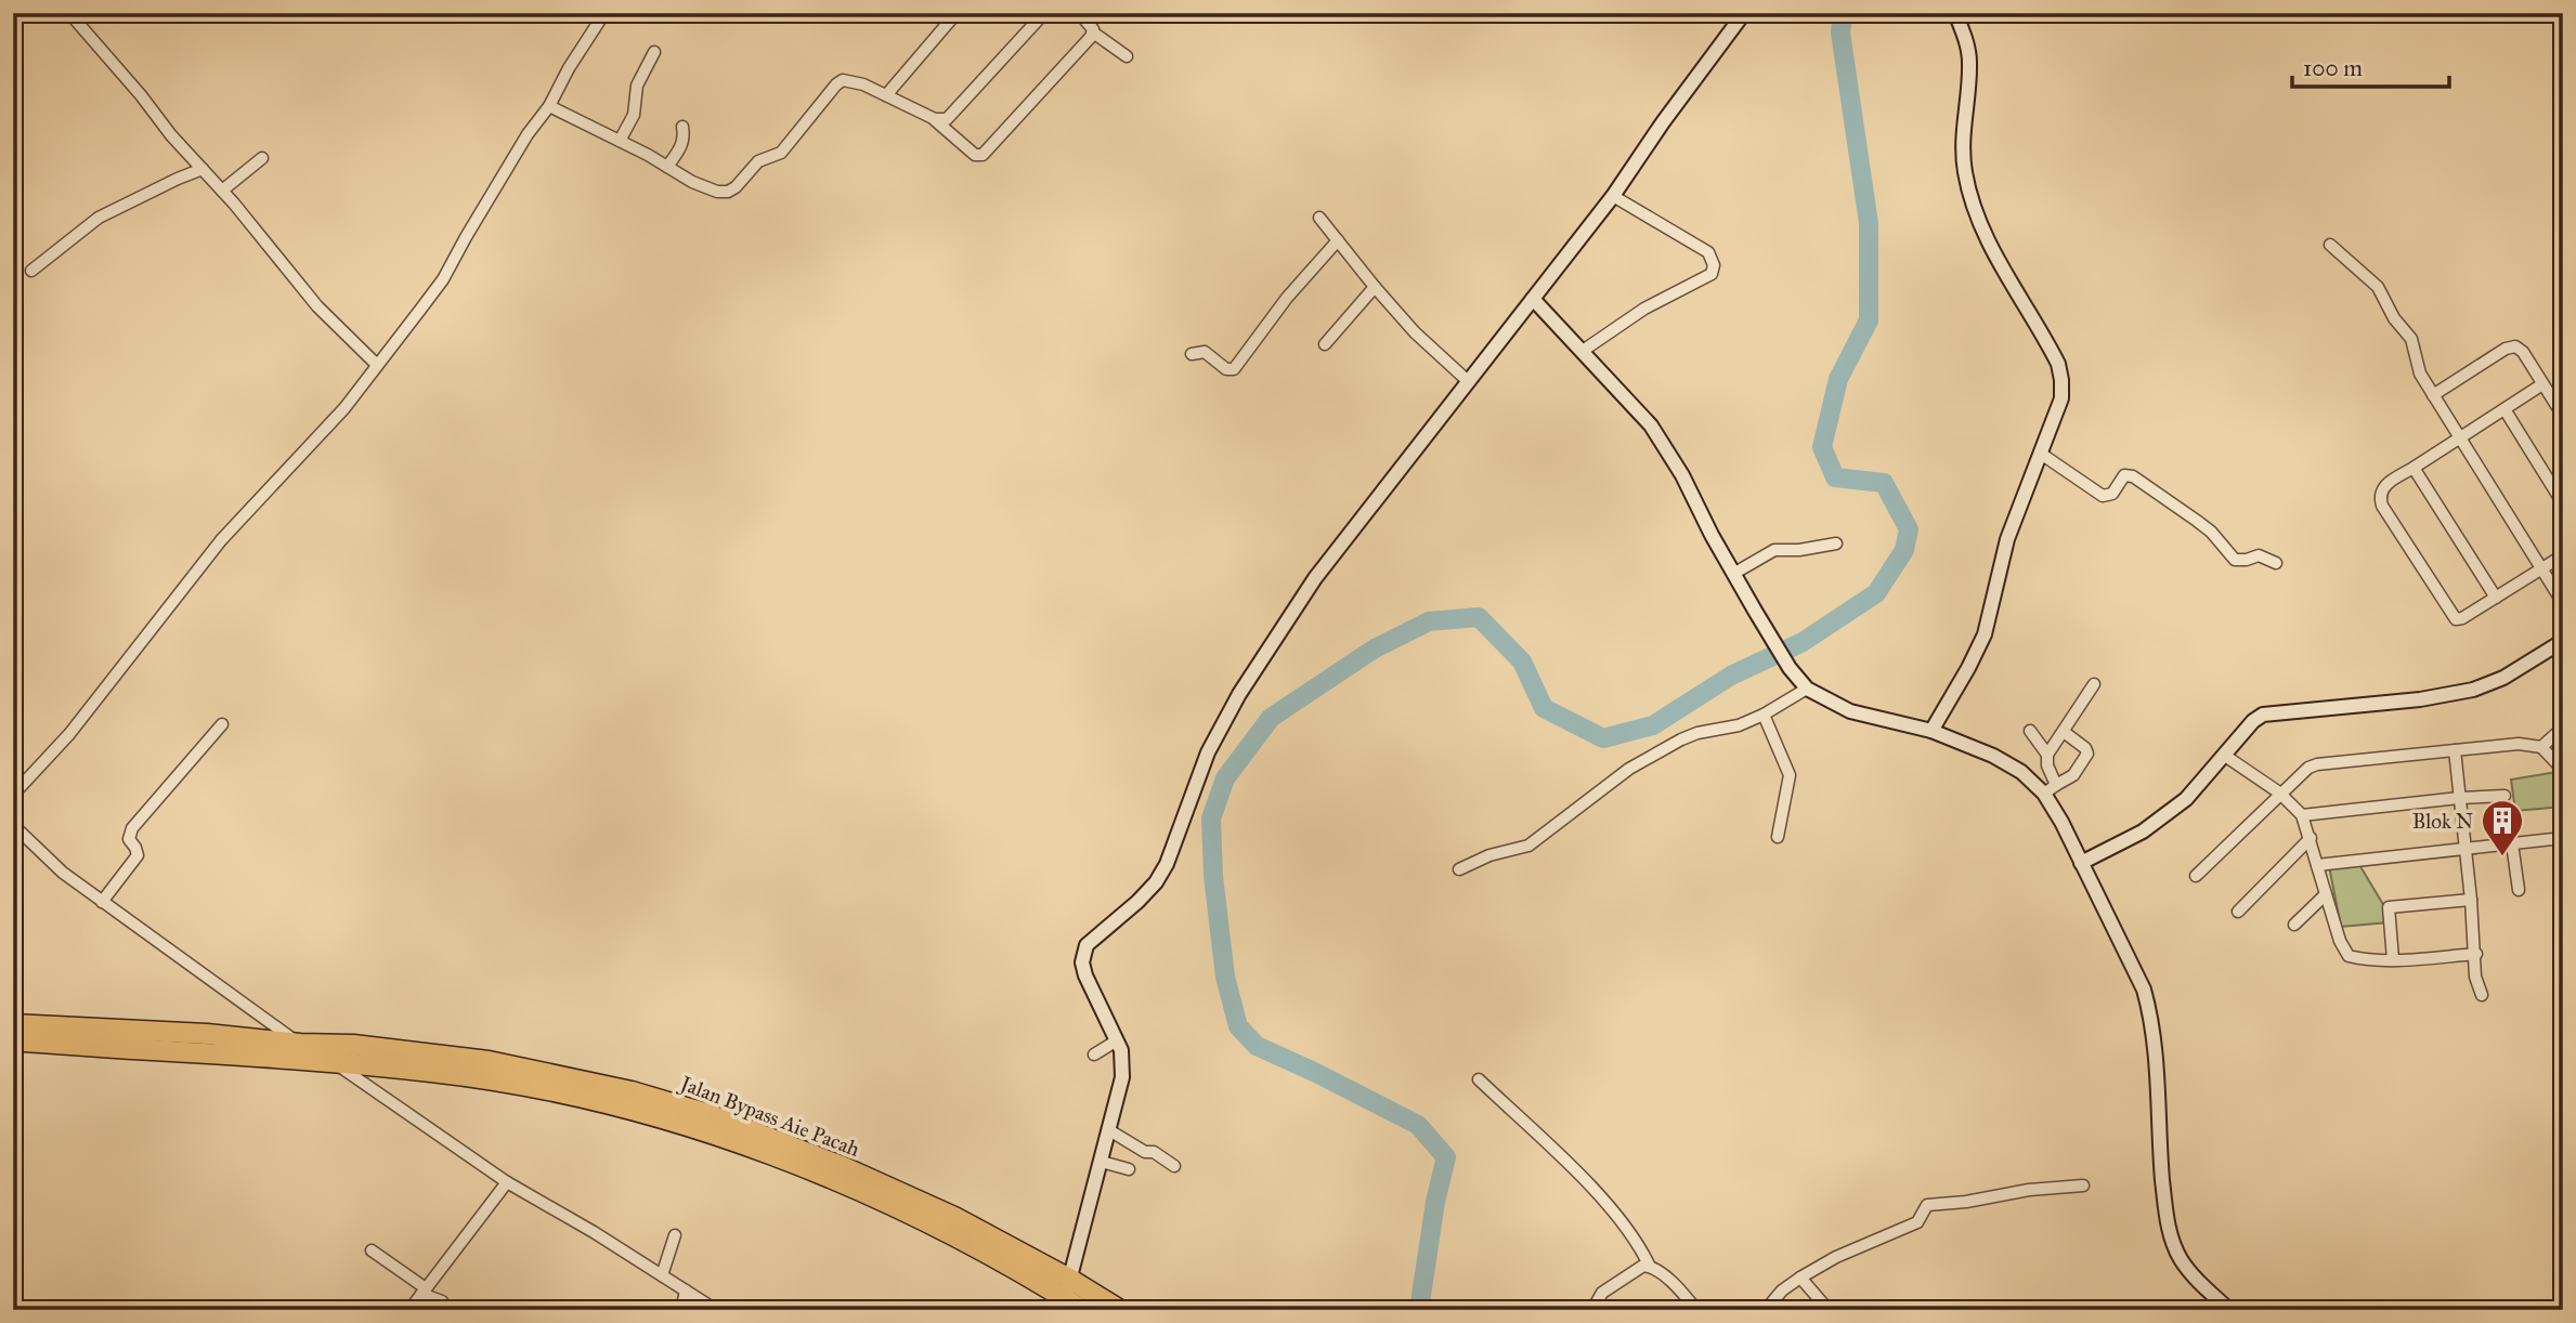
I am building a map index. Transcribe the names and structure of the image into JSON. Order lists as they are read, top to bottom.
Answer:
{
  "streets": {
    "highway": ["Jalan Bypass Aie Pacah"]
  },
  "places": {
    "building": ["Blok N"]
  },
  "scale_bar": "100 m"
}
